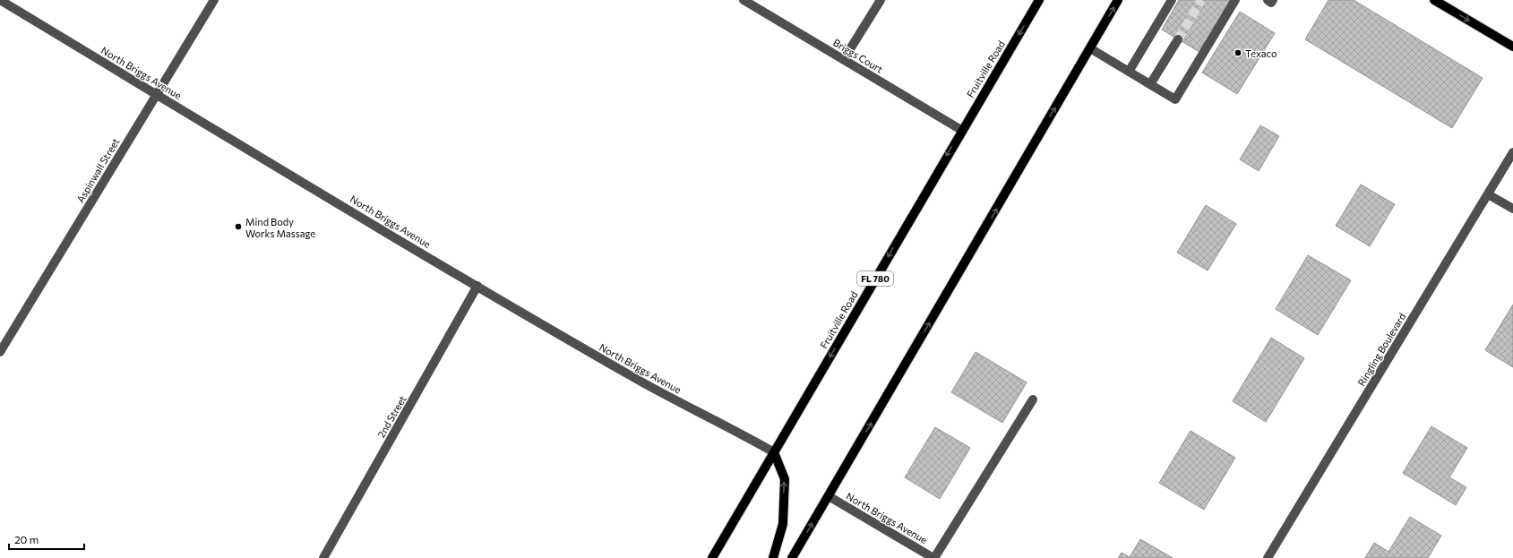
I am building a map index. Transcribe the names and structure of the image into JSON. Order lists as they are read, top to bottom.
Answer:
{
  "streets": {
    "main road": ["Fruitville Road", "FL 780"],
    "street": [
      "Briggs Court",
      "North Briggs Avenue",
      "Aspinwall Street",
      "Ringling Boulevard",
      "2nd Street"
    ]
  },
  "crossings": [
    ["Briggs Court", "Fruitville Road"],
    ["Fruitville Road", "North Briggs Avenue"],
    ["North Briggs Avenue", "Aspinwall Street"],
    ["North Briggs Avenue", "2nd Street"]
  ],
  "places": ["Texaco", "Mind Body Works Massage"],
  "scale_bar": "20 m"
}
